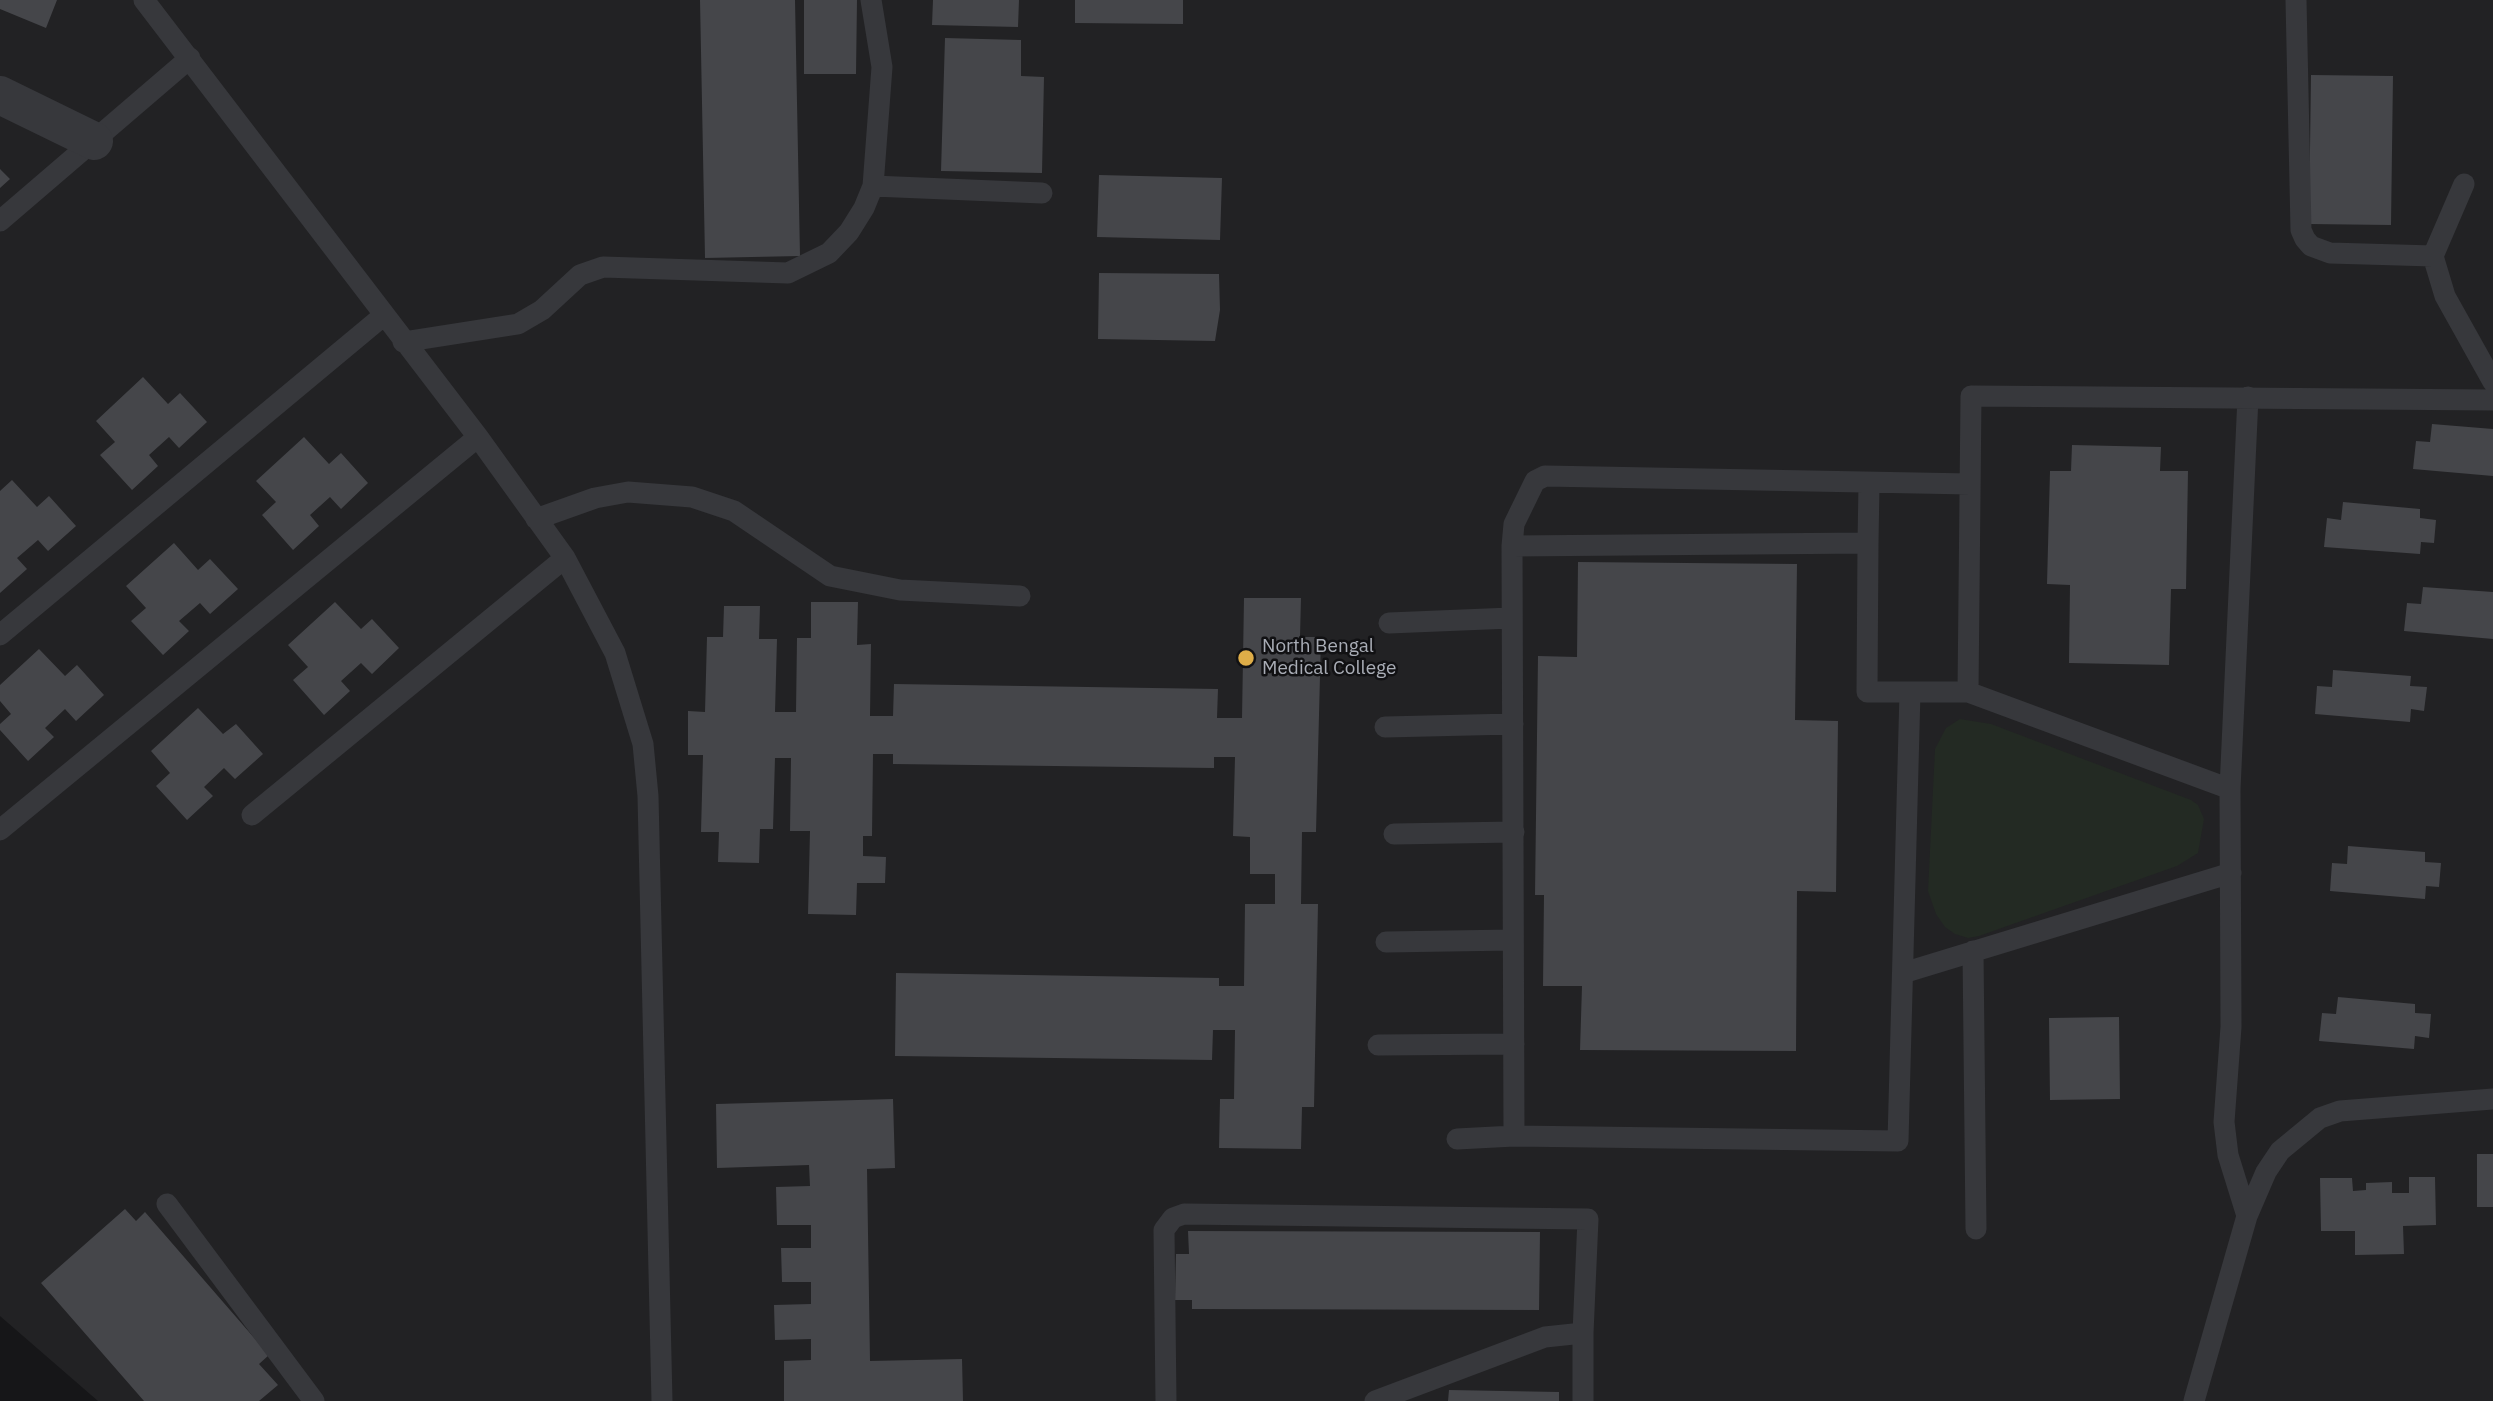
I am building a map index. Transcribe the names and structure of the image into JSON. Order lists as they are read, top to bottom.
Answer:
{
  "places": ["North Bengal Medical College"]
}
